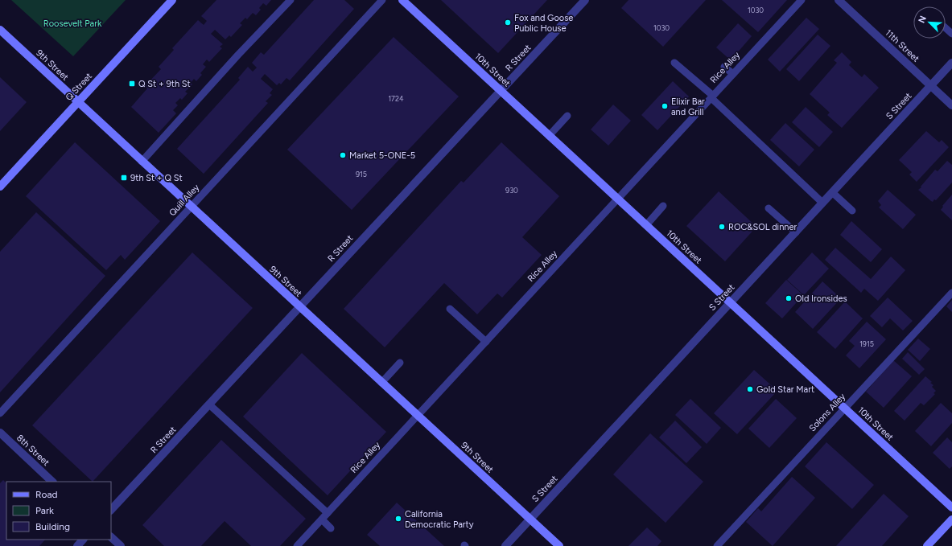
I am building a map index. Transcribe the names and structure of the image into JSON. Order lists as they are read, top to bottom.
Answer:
{
  "streets": {
    "street": [
      "11th Street",
      "R Street",
      "9th Street",
      "10th Street",
      "Q Street",
      "S Street",
      "8th Street"
    ],
    "lane": ["Rice Alley", "Quill Alley", "Solons Alley"]
  },
  "crossings": [
    ["11th Street", "S Street"],
    ["R Street", "9th Street"],
    ["R Street", "10th Street"],
    ["9th Street", "Rice Alley"],
    ["9th Street", "Q Street"],
    ["9th Street", "S Street"],
    ["9th Street", "Quill Alley"],
    ["Rice Alley", "10th Street"],
    ["10th Street", "S Street"],
    ["10th Street", "Solons Alley"]
  ],
  "parks": ["Roosevelt Park"],
  "places": {
    "other": [
      "Fox and Goose Public House",
      "Elixir Bar and Grill",
      "Market 5-ONE-5",
      "ROC&SOL dinner",
      "Old Ironsides",
      "Gold Star Mart",
      "California Democratic Party"
    ],
    "transit": ["Q St + 9th St", "9th St + Q St"]
  },
  "house_numbers": [
    "1030",
    "1030",
    "1724",
    "915",
    "930",
    "1915"
  ],
  "legend": ["Road", "Park", "Building"],
  "north": "top left"
}
